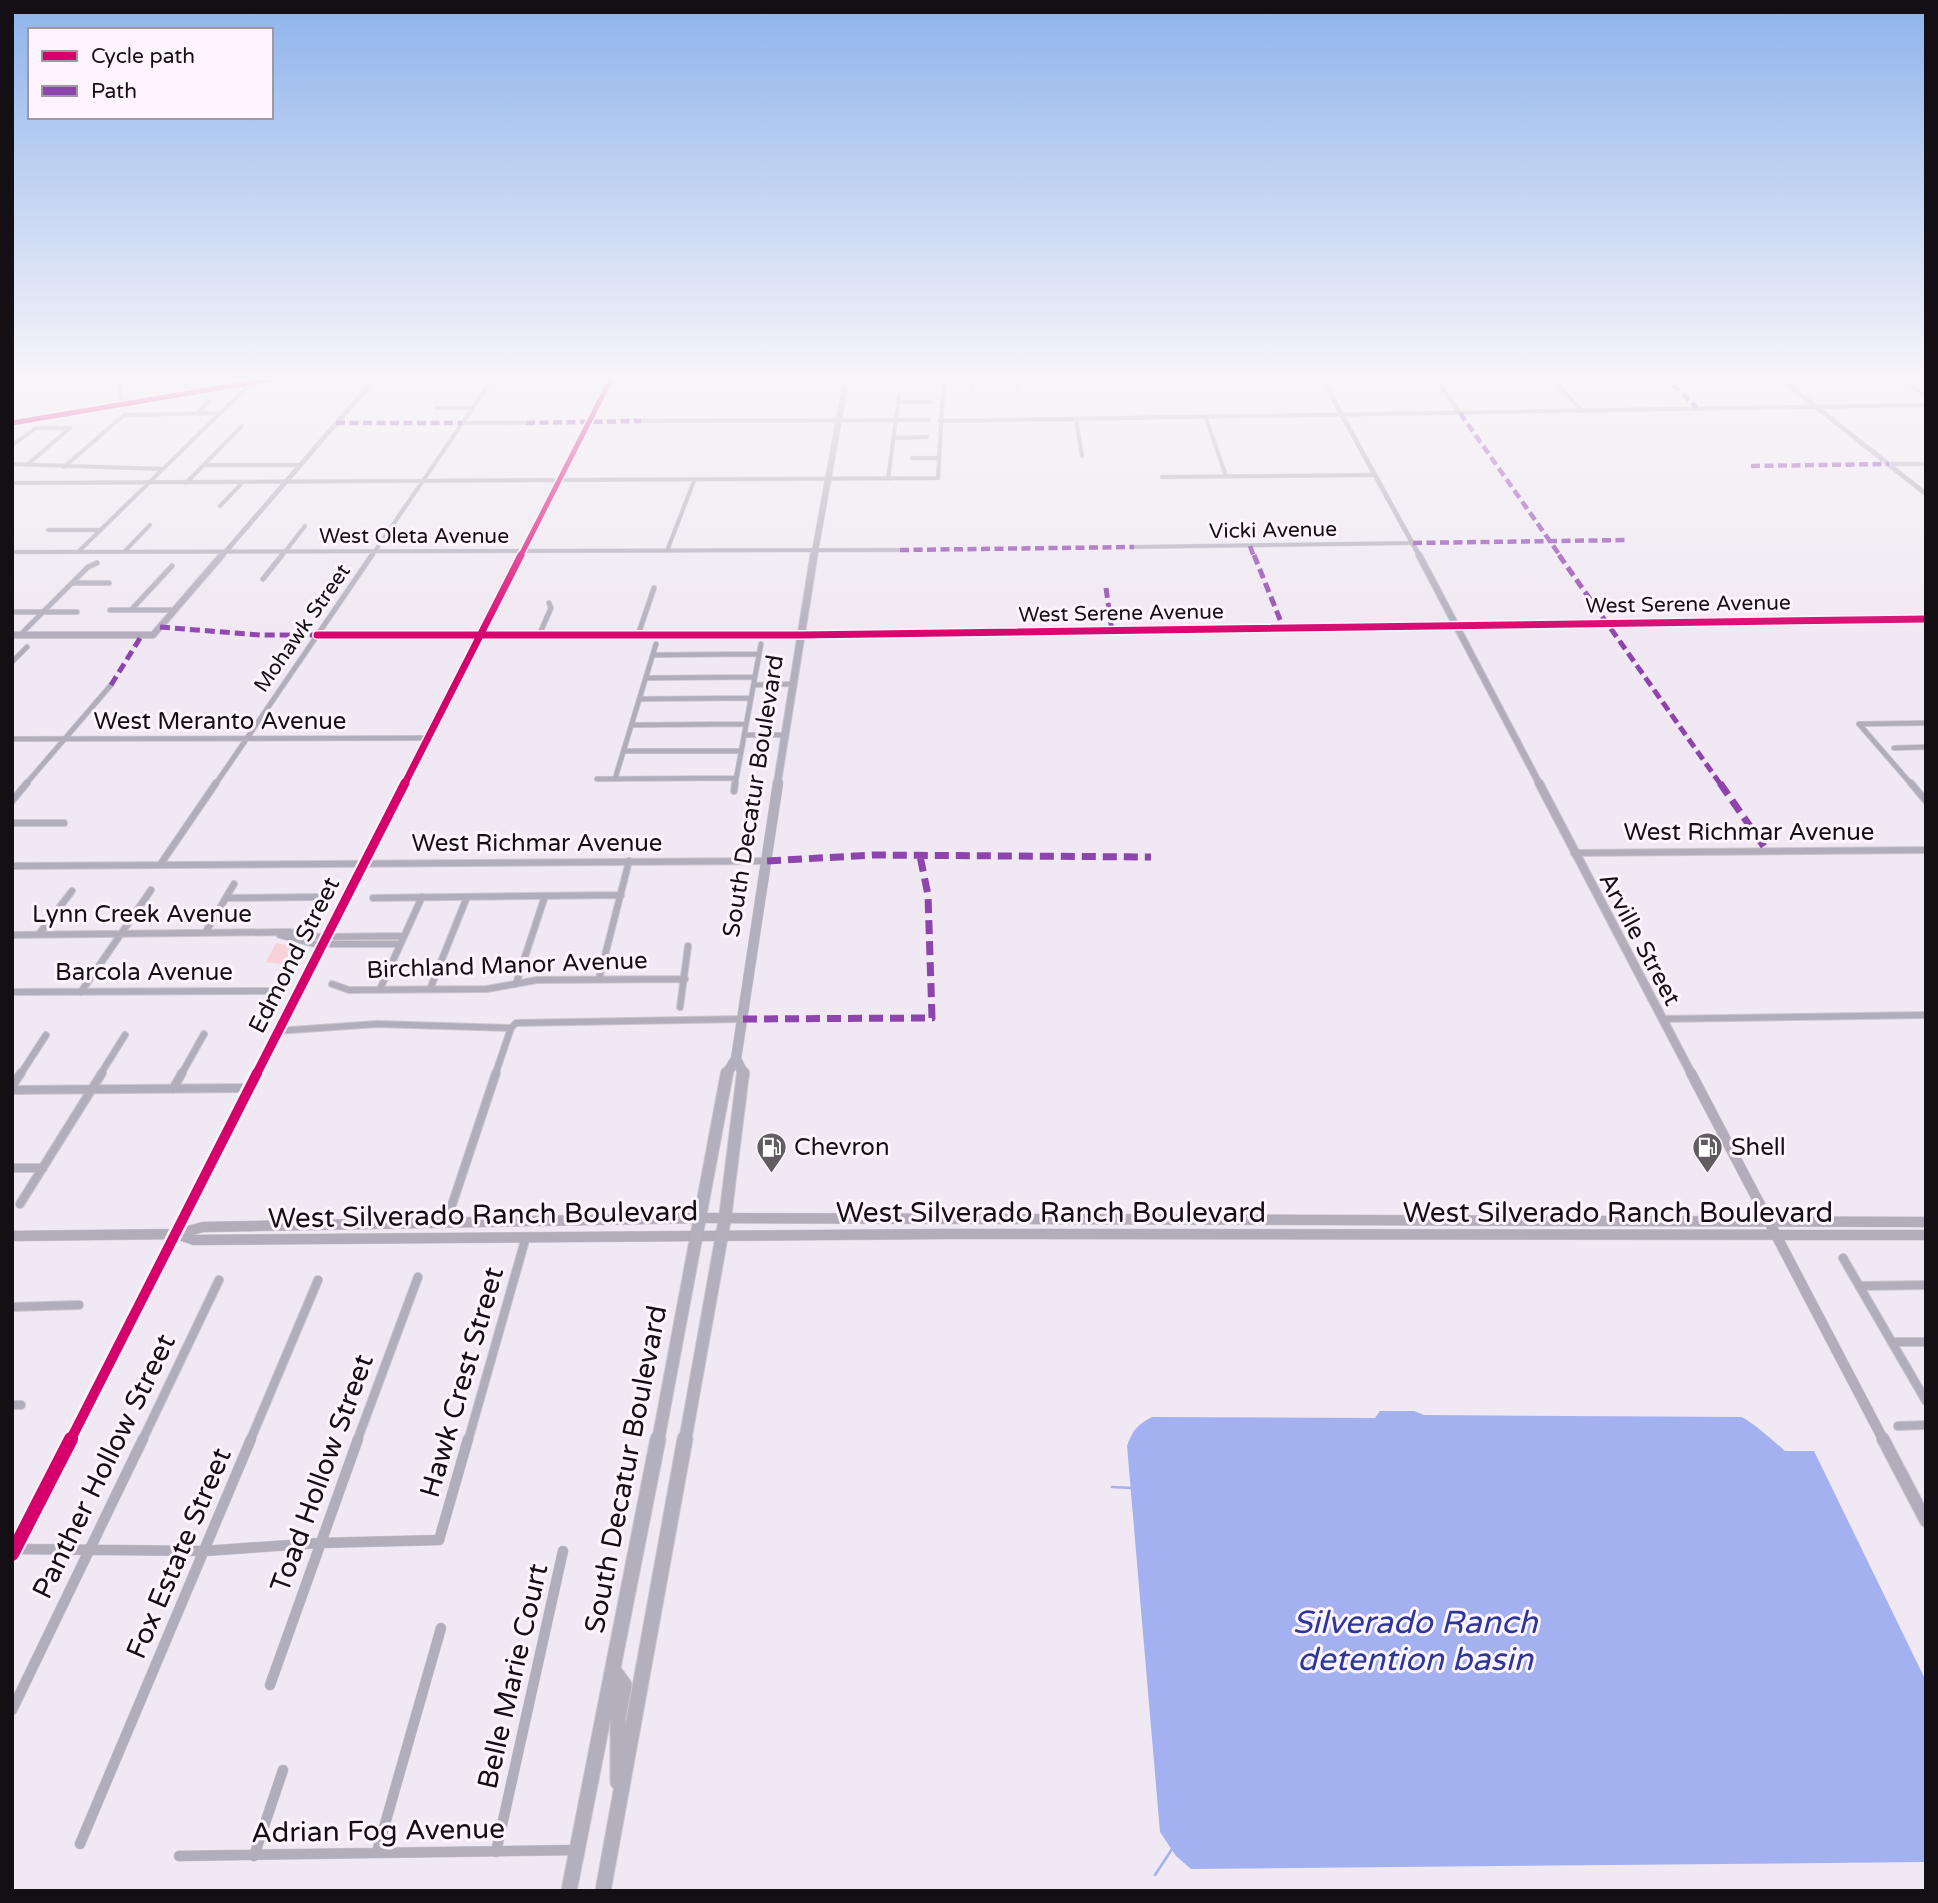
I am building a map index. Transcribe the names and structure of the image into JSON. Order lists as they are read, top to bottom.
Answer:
{
  "streets": {
    "main road": ["South Decatur Boulevard"],
    "street": [
      "Vicki Avenue",
      "West Oleta Avenue",
      "West Serene Avenue",
      "Mohawk Street",
      "West Meranto Avenue",
      "West Richmar Avenue",
      "Lynn Creek Avenue",
      "Arville Street",
      "Edmond Street",
      "Birchland Manor Avenue",
      "Barcola Avenue",
      "West Silverado Ranch Boulevard",
      "Hawk Crest Street",
      "Panther Hollow Street",
      "Toad Hollow Street",
      "Fox Estate Street",
      "Belle Marie Court",
      "Adrian Fog Avenue"
    ]
  },
  "crossings": [
    ["Vicki Avenue", "Arville Street"],
    ["West Oleta Avenue", "Mohawk Street"],
    ["West Oleta Avenue", "South Decatur Boulevard"],
    ["West Oleta Avenue", "Edmond Street"],
    ["West Serene Avenue", "Mohawk Street"],
    ["West Serene Avenue", "South Decatur Boulevard"],
    ["West Serene Avenue", "Arville Street"],
    ["West Serene Avenue", "Edmond Street"],
    ["Mohawk Street", "West Meranto Avenue"],
    ["Mohawk Street", "West Richmar Avenue"],
    ["West Meranto Avenue", "Edmond Street"],
    ["South Decatur Boulevard", "West Richmar Avenue"],
    ["South Decatur Boulevard", "West Silverado Ranch Boulevard"],
    ["South Decatur Boulevard", "Adrian Fog Avenue"],
    ["West Richmar Avenue", "Arville Street"],
    ["West Richmar Avenue", "Edmond Street"],
    ["Lynn Creek Avenue", "Edmond Street"],
    ["Arville Street", "West Silverado Ranch Boulevard"],
    ["Edmond Street", "West Silverado Ranch Boulevard"],
    ["West Silverado Ranch Boulevard", "Hawk Crest Street"],
    ["Hawk Crest Street", "Toad Hollow Street"],
    ["Belle Marie Court", "Adrian Fog Avenue"]
  ],
  "water": ["Silverado Ranch detention basin"],
  "places": {
    "fuel station": ["Chevron", "Shell"]
  },
  "legend": ["Cycle path", "Path"]
}
